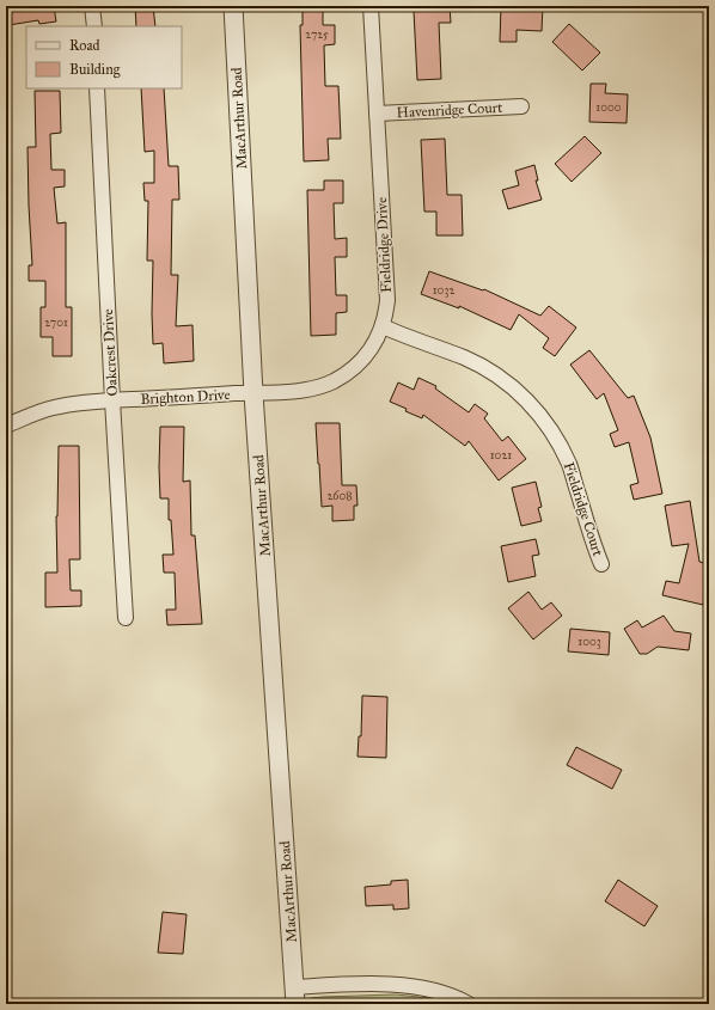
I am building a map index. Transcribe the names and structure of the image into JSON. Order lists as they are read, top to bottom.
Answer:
{
  "streets": {
    "street": [
      "Havenridge Court",
      "MacArthur Road",
      "Fieldridge Drive",
      "Oakcrest Drive",
      "Brighton Drive",
      "Fieldridge Court"
    ]
  },
  "crossings": [
    ["Havenridge Court", "Fieldridge Drive"],
    ["MacArthur Road", "Fieldridge Drive"],
    ["MacArthur Road", "Brighton Drive"],
    ["Fieldridge Drive", "Brighton Drive"],
    ["Fieldridge Drive", "Fieldridge Court"],
    ["Oakcrest Drive", "Brighton Drive"]
  ],
  "house_numbers": [
    "2725",
    "1000",
    "1032",
    "2701",
    "1021",
    "2608",
    "1003"
  ],
  "legend": ["Road", "Building"]
}
